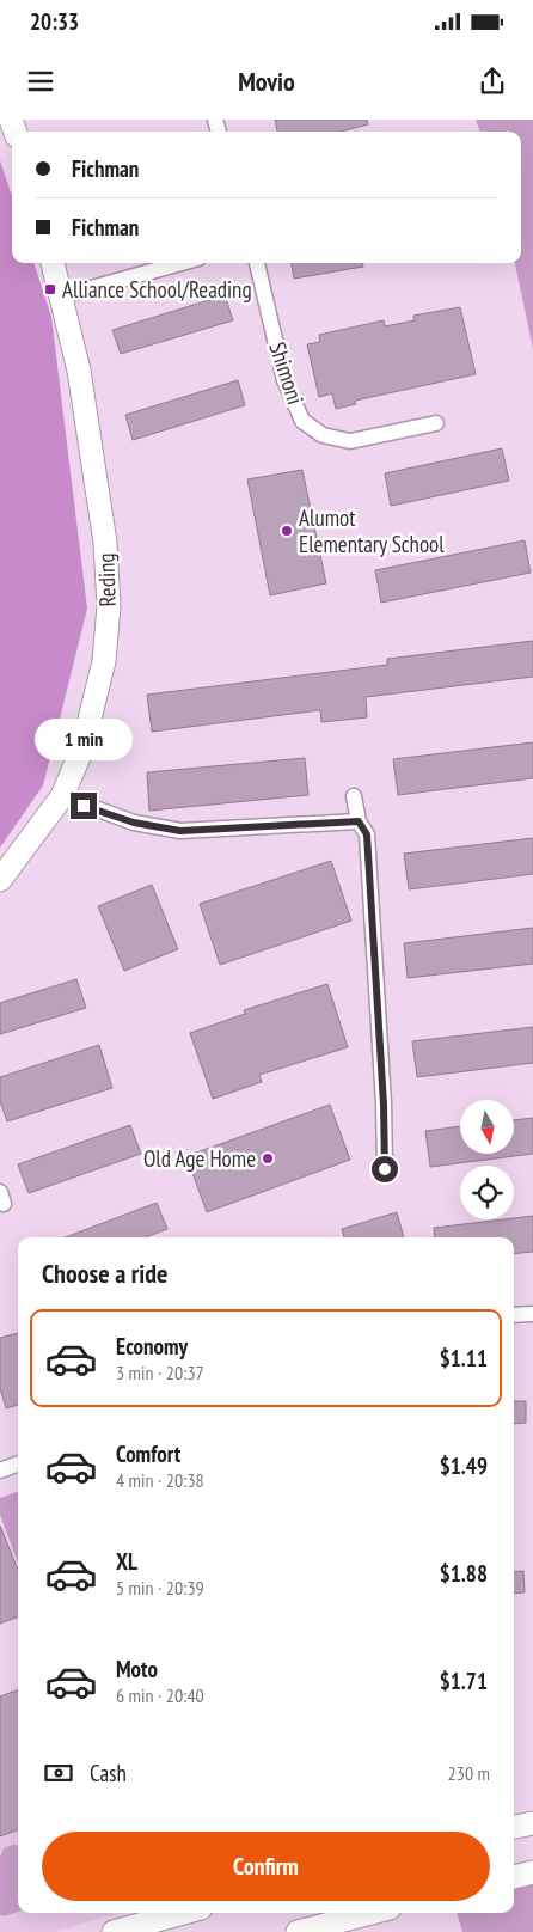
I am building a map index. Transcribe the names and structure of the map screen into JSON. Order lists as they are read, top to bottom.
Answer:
{
  "streets": {
    "street": ["Shimoni", "Reding"]
  },
  "places": {
    "transit": ["Alliance School/Reading"],
    "other": ["Alumot Elementary School", "Old Age Home"]
  },
  "north": "bottom",
  "page": {
    "status": "20:33",
    "header": "Movio",
    "banner": ["Fichman", "Fichman"],
    "bubble": "1 min",
    "heading": "Choose a ride",
    "list": [
      {
        "name": "Economy",
        "note": "3 min · 20:37",
        "value": "$1.11"
      },
      {
        "name": "Comfort",
        "note": "4 min · 20:38",
        "value": "$1.49"
      },
      {
        "name": "XL",
        "note": "5 min · 20:39",
        "value": "$1.88"
      },
      {
        "name": "Moto",
        "note": "6 min · 20:40",
        "value": "$1.71"
      }
    ],
    "pay": ["Cash", "230 m"],
    "buttons": "Confirm"
  }
}
